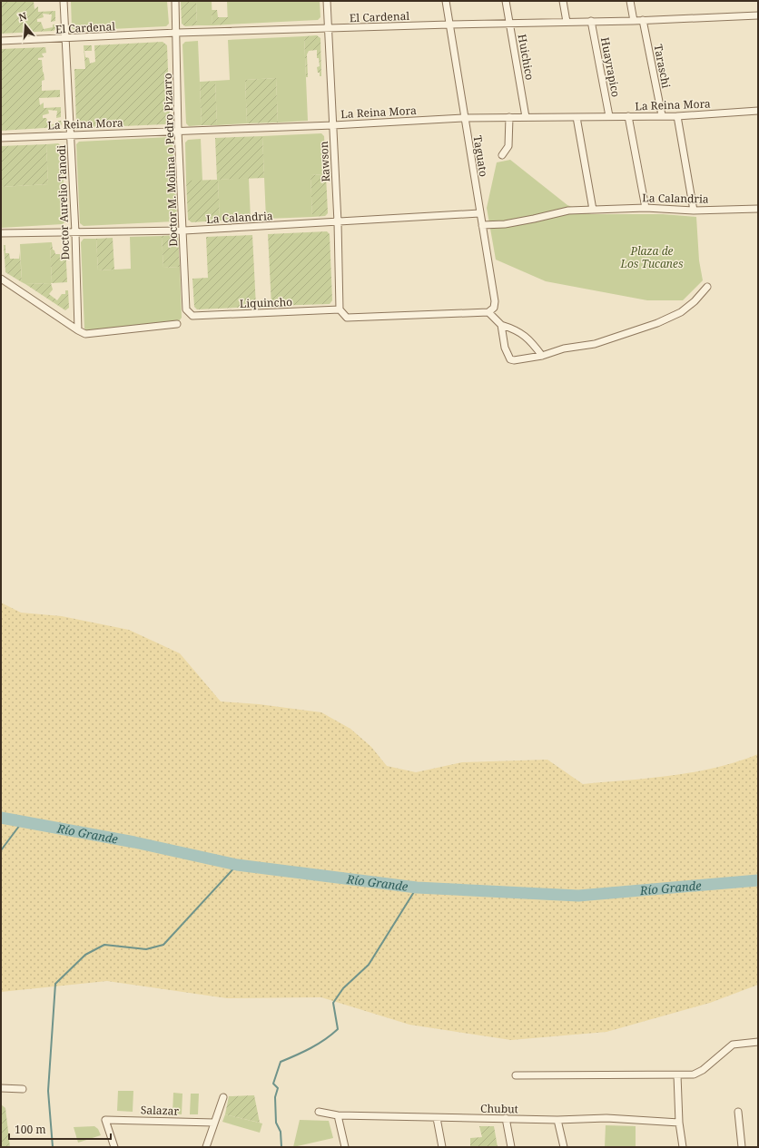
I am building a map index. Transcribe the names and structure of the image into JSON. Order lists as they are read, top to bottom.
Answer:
{
  "streets": {
    "street": [
      "El Cardenal",
      "Huichico",
      "Taraschi",
      "Huayrapico",
      "La Reina Mora",
      "Taguato",
      "Doctor M. Molina o Pedro Pizarro",
      "Rawson",
      "La Calandria",
      "Doctor Aurelio Tanodi",
      "Liquincho",
      "Chubut",
      "Salazar"
    ]
  },
  "crossings": [
    ["El Cardenal", "Huichico"],
    ["El Cardenal", "Taraschi"],
    ["El Cardenal", "Huayrapico"],
    ["El Cardenal", "Taguato"],
    ["El Cardenal", "Doctor M. Molina o Pedro Pizarro"],
    ["El Cardenal", "Rawson"],
    ["El Cardenal", "Doctor Aurelio Tanodi"],
    ["Huichico", "La Reina Mora"],
    ["Taraschi", "La Reina Mora"],
    ["Huayrapico", "La Reina Mora"],
    ["La Reina Mora", "Taguato"],
    ["La Reina Mora", "Doctor M. Molina o Pedro Pizarro"],
    ["La Reina Mora", "Rawson"],
    ["La Reina Mora", "Doctor Aurelio Tanodi"],
    ["Taguato", "La Calandria"],
    ["Doctor M. Molina o Pedro Pizarro", "La Calandria"],
    ["Doctor M. Molina o Pedro Pizarro", "Liquincho"],
    ["Rawson", "La Calandria"],
    ["Rawson", "Liquincho"],
    ["La Calandria", "Doctor Aurelio Tanodi"]
  ],
  "water": ["Río Grande"],
  "parks": ["Plaza de Los Tucanes"],
  "scale_bar": "100 m",
  "north": "top"
}
